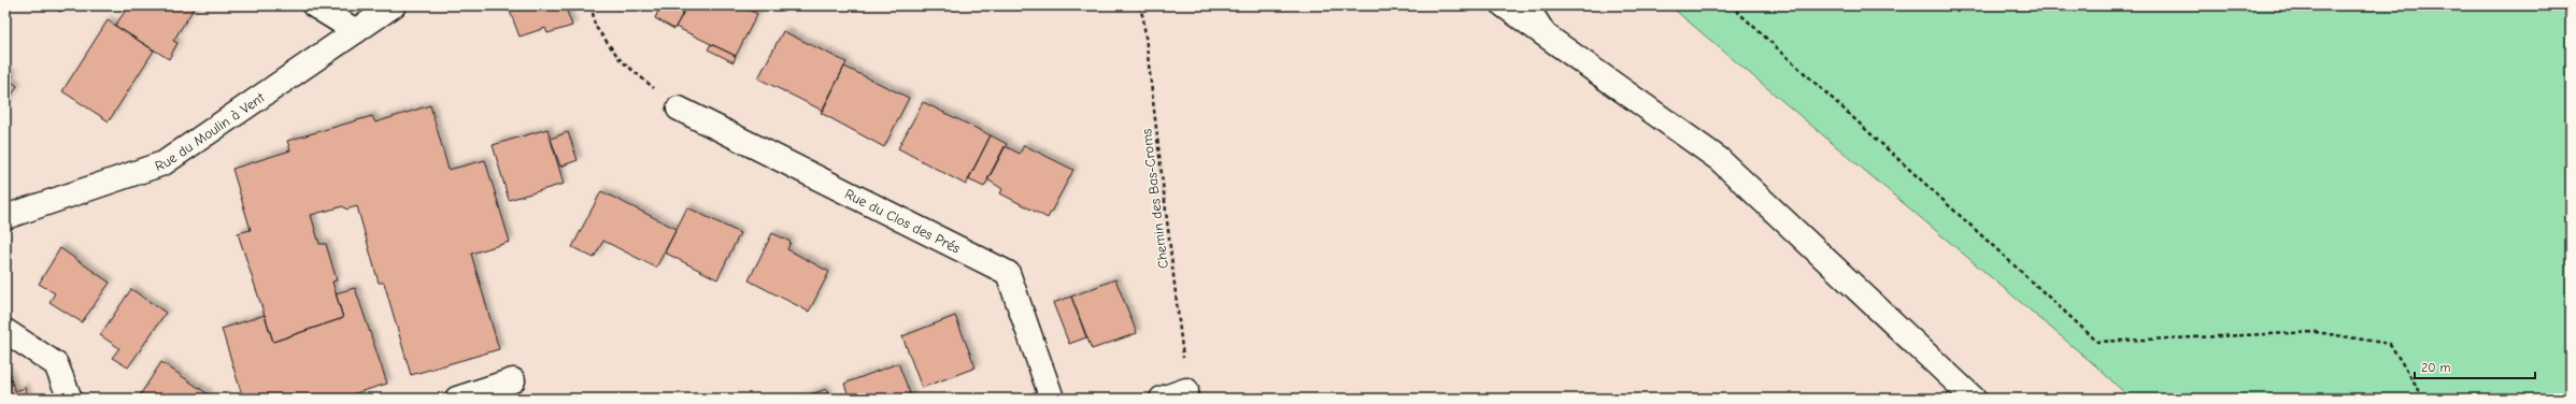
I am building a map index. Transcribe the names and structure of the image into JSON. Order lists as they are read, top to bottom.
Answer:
{
  "streets": {
    "street": ["Rue du Moulin à Vent", "Rue du Clos des Prés"],
    "path": ["Chemin des Bas-Croms"]
  },
  "scale_bar": "20 m"
}
